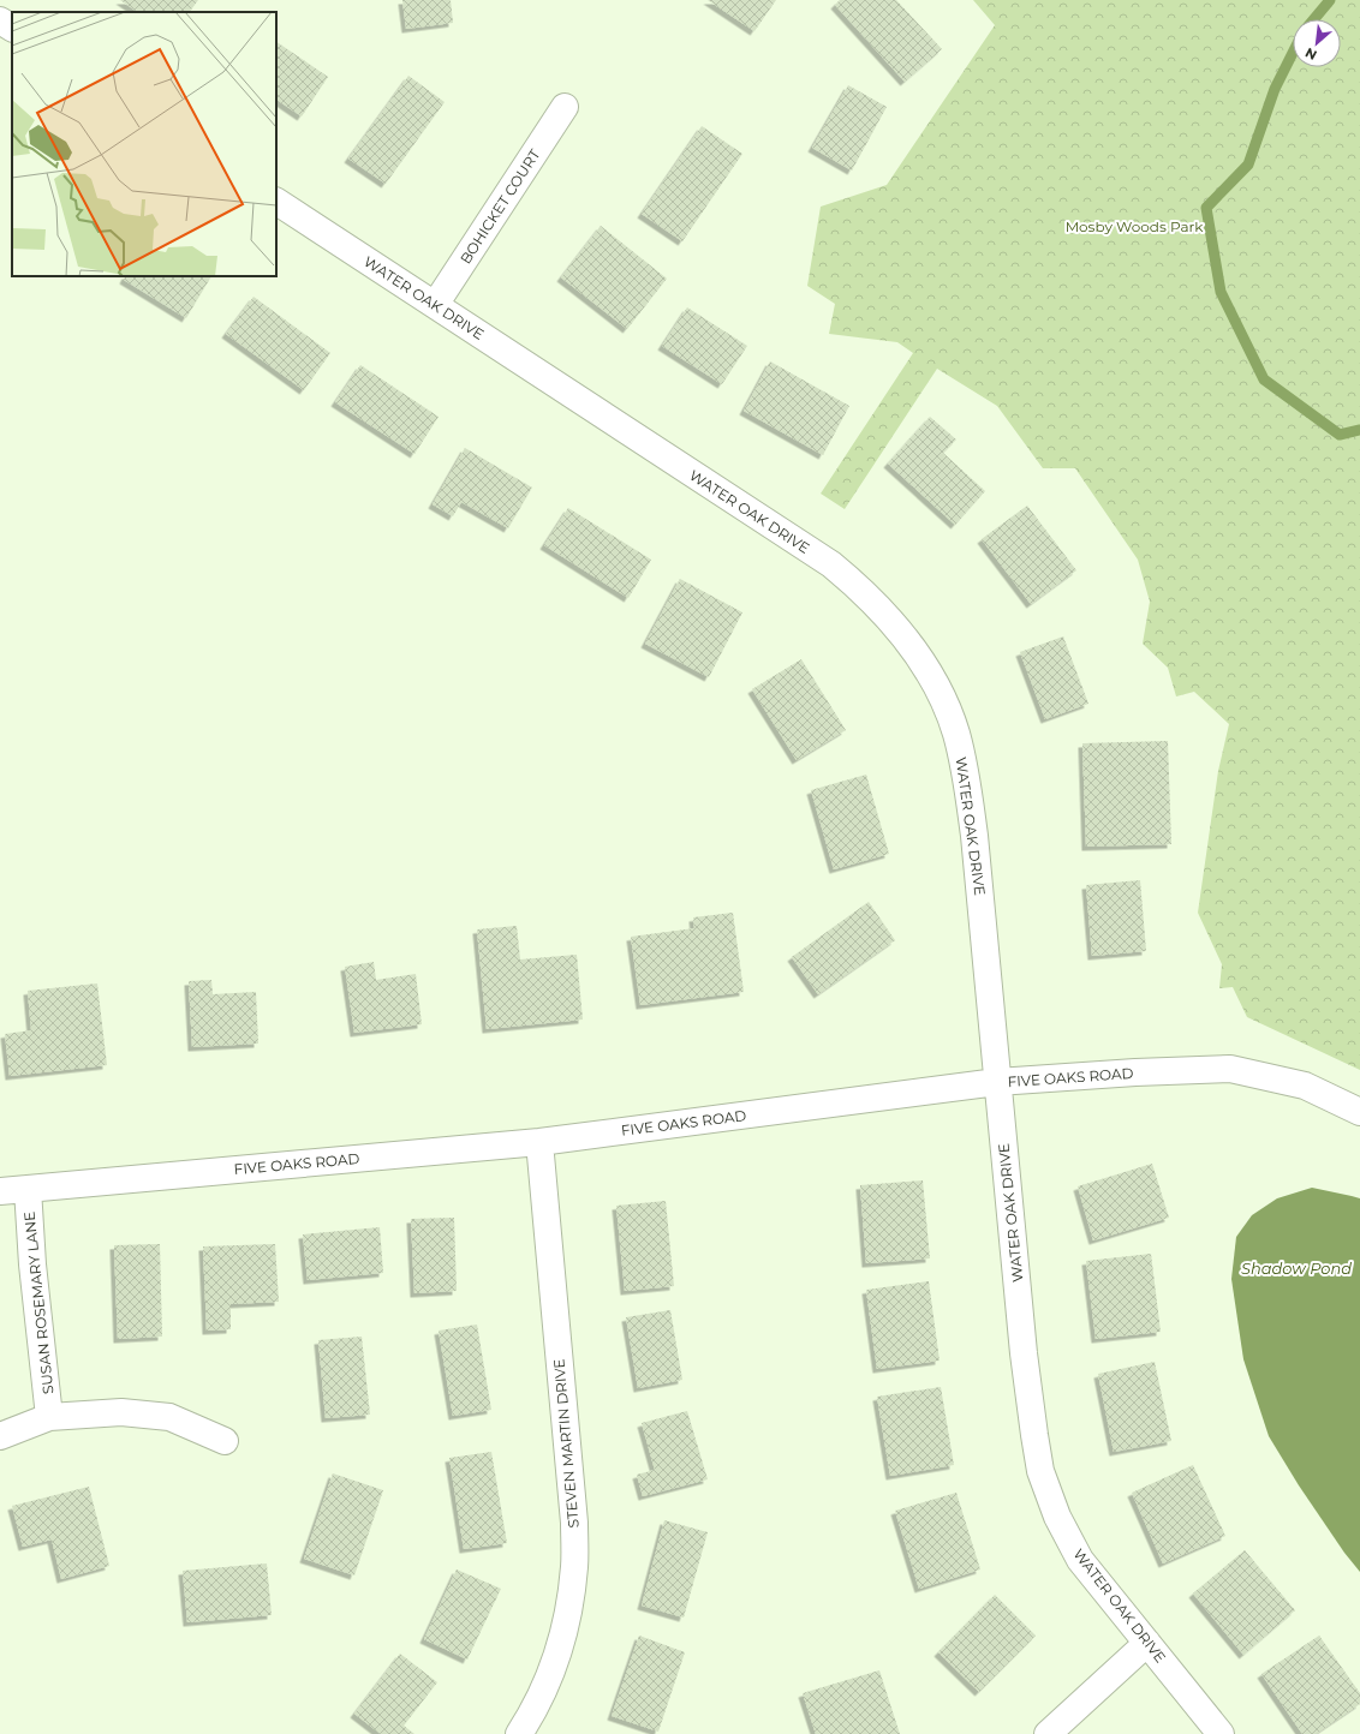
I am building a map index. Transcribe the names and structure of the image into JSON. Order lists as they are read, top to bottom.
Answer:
{
  "streets": {
    "street": [
      "BOHICKET COURT",
      "WATER OAK DRIVE",
      "FIVE OAKS ROAD",
      "SUSAN ROSEMARY LANE",
      "STEVEN MARTIN DRIVE"
    ]
  },
  "crossings": [
    ["BOHICKET COURT", "WATER OAK DRIVE"],
    ["WATER OAK DRIVE", "FIVE OAKS ROAD"],
    ["FIVE OAKS ROAD", "SUSAN ROSEMARY LANE"],
    ["FIVE OAKS ROAD", "STEVEN MARTIN DRIVE"]
  ],
  "water": ["Shadow Pond"],
  "parks": ["Mosby Woods Park"],
  "north": "bottom left"
}
